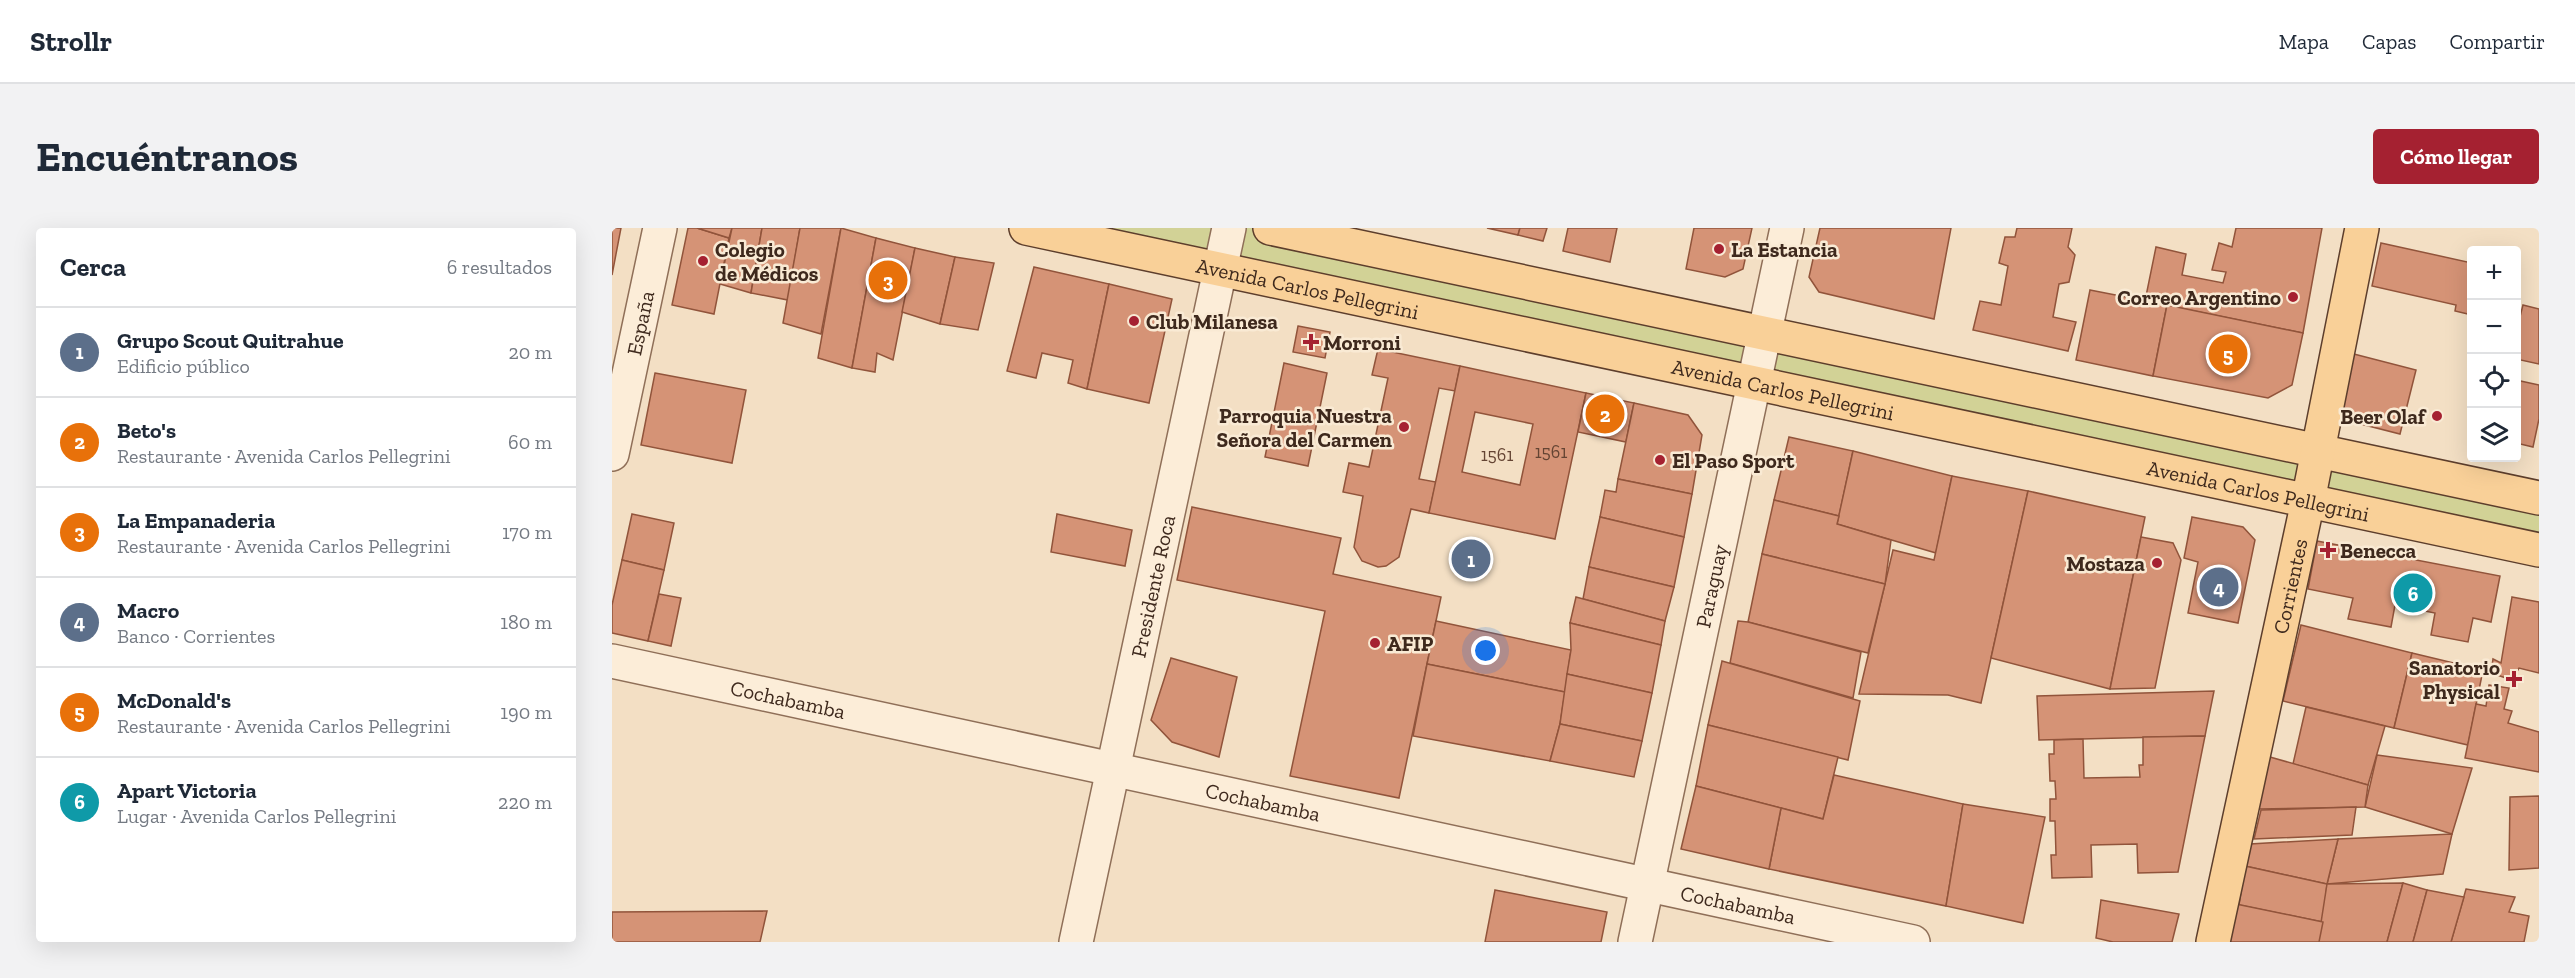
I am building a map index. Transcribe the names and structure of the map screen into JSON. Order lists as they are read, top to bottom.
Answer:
{
  "streets": {
    "main road": ["Avenida Carlos Pellegrini", "Corrientes"],
    "street": [
      "España",
      "Presidente Roca",
      "Paraguay",
      "Cochabamba"
    ]
  },
  "crossings": [
    ["Avenida Carlos Pellegrini", "Presidente Roca"],
    ["Avenida Carlos Pellegrini", "Paraguay"],
    ["Avenida Carlos Pellegrini", "Corrientes"],
    ["Presidente Roca", "Cochabamba"],
    ["Paraguay", "Cochabamba"]
  ],
  "places": {
    "other": [
      "La Estancia",
      "Colegio de Médicos",
      "Correo Argentino",
      "Club Milanesa",
      "Beer Olaf",
      "Parroquia Nuestra Señora del Carmen",
      "El Paso Sport",
      "Mostaza",
      "AFIP"
    ],
    "health": ["Morroni", "Benecca", "Sanatorio Physical"]
  },
  "house_numbers": ["1561", "1561"],
  "page": {
    "header": "Strollr",
    "nav": ["Mapa", "Capas", "Compartir"],
    "buttons": "Cómo llegar",
    "title": "Encuéntranos",
    "heading": ["Cerca", "6 resultados"],
    "map_buttons": ["+", "−"],
    "pins": [
      "3",
      "5",
      "2",
      "1",
      "4",
      "6"
    ],
    "list": [
      {
        "mark": "1",
        "name": "Grupo Scout Quitrahue",
        "note": "Edificio público",
        "value": "20 m"
      },
      {
        "mark": "2",
        "name": "Beto's",
        "note": "Restaurante · Avenida Carlos Pellegrini",
        "value": "60 m"
      },
      {
        "mark": "3",
        "name": "La Empanaderia",
        "note": "Restaurante · Avenida Carlos Pellegrini",
        "value": "170 m"
      },
      {
        "mark": "4",
        "name": "Macro",
        "note": "Banco · Corrientes",
        "value": "180 m"
      },
      {
        "mark": "5",
        "name": "McDonald's",
        "note": "Restaurante · Avenida Carlos Pellegrini",
        "value": "190 m"
      },
      {
        "mark": "6",
        "name": "Apart Victoria",
        "note": "Lugar · Avenida Carlos Pellegrini",
        "value": "220 m"
      }
    ]
  }
}
